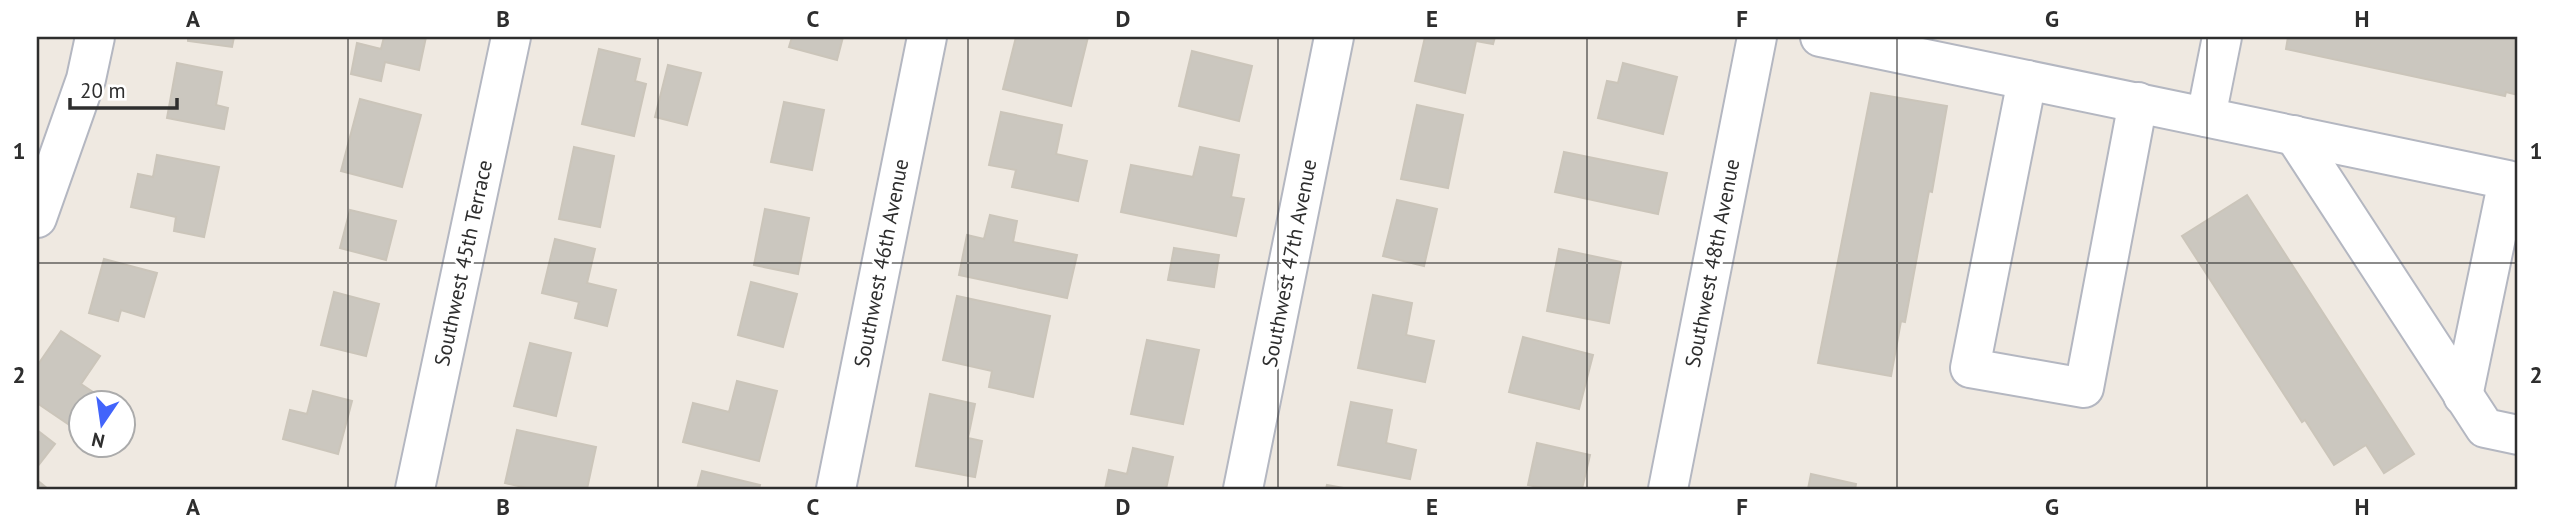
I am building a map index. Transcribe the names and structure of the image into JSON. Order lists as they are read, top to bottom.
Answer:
{
  "streets": {
    "street": [
      "Southwest 45th Terrace",
      "Southwest 46th Avenue",
      "Southwest 47th Avenue",
      "Southwest 48th Avenue"
    ]
  },
  "scale_bar": "20 m",
  "north": "bottom",
  "grid": {
    "columns": [
      "A",
      "B",
      "C",
      "D",
      "E",
      "F",
      "G",
      "H"
    ],
    "rows": ["1", "2"]
  }
}
